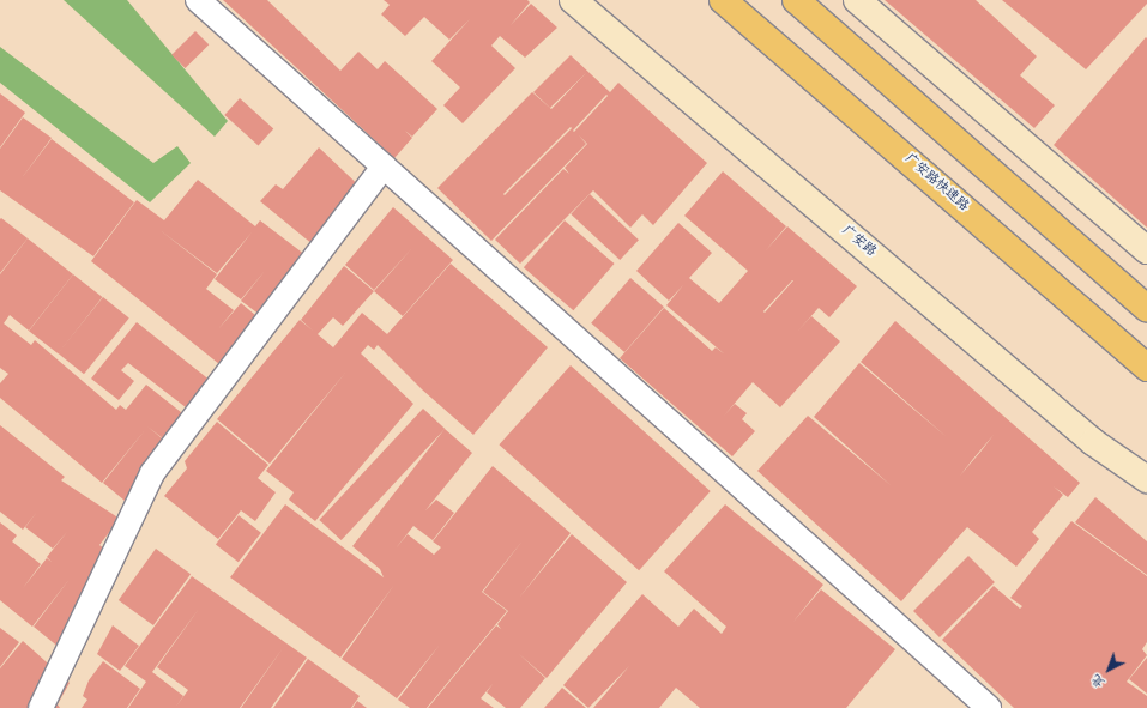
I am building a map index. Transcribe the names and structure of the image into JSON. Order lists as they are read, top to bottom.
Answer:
{
  "streets": {
    "highway": ["广安路快速路"],
    "main road": ["广安路"]
  },
  "north": "bottom left"
}
